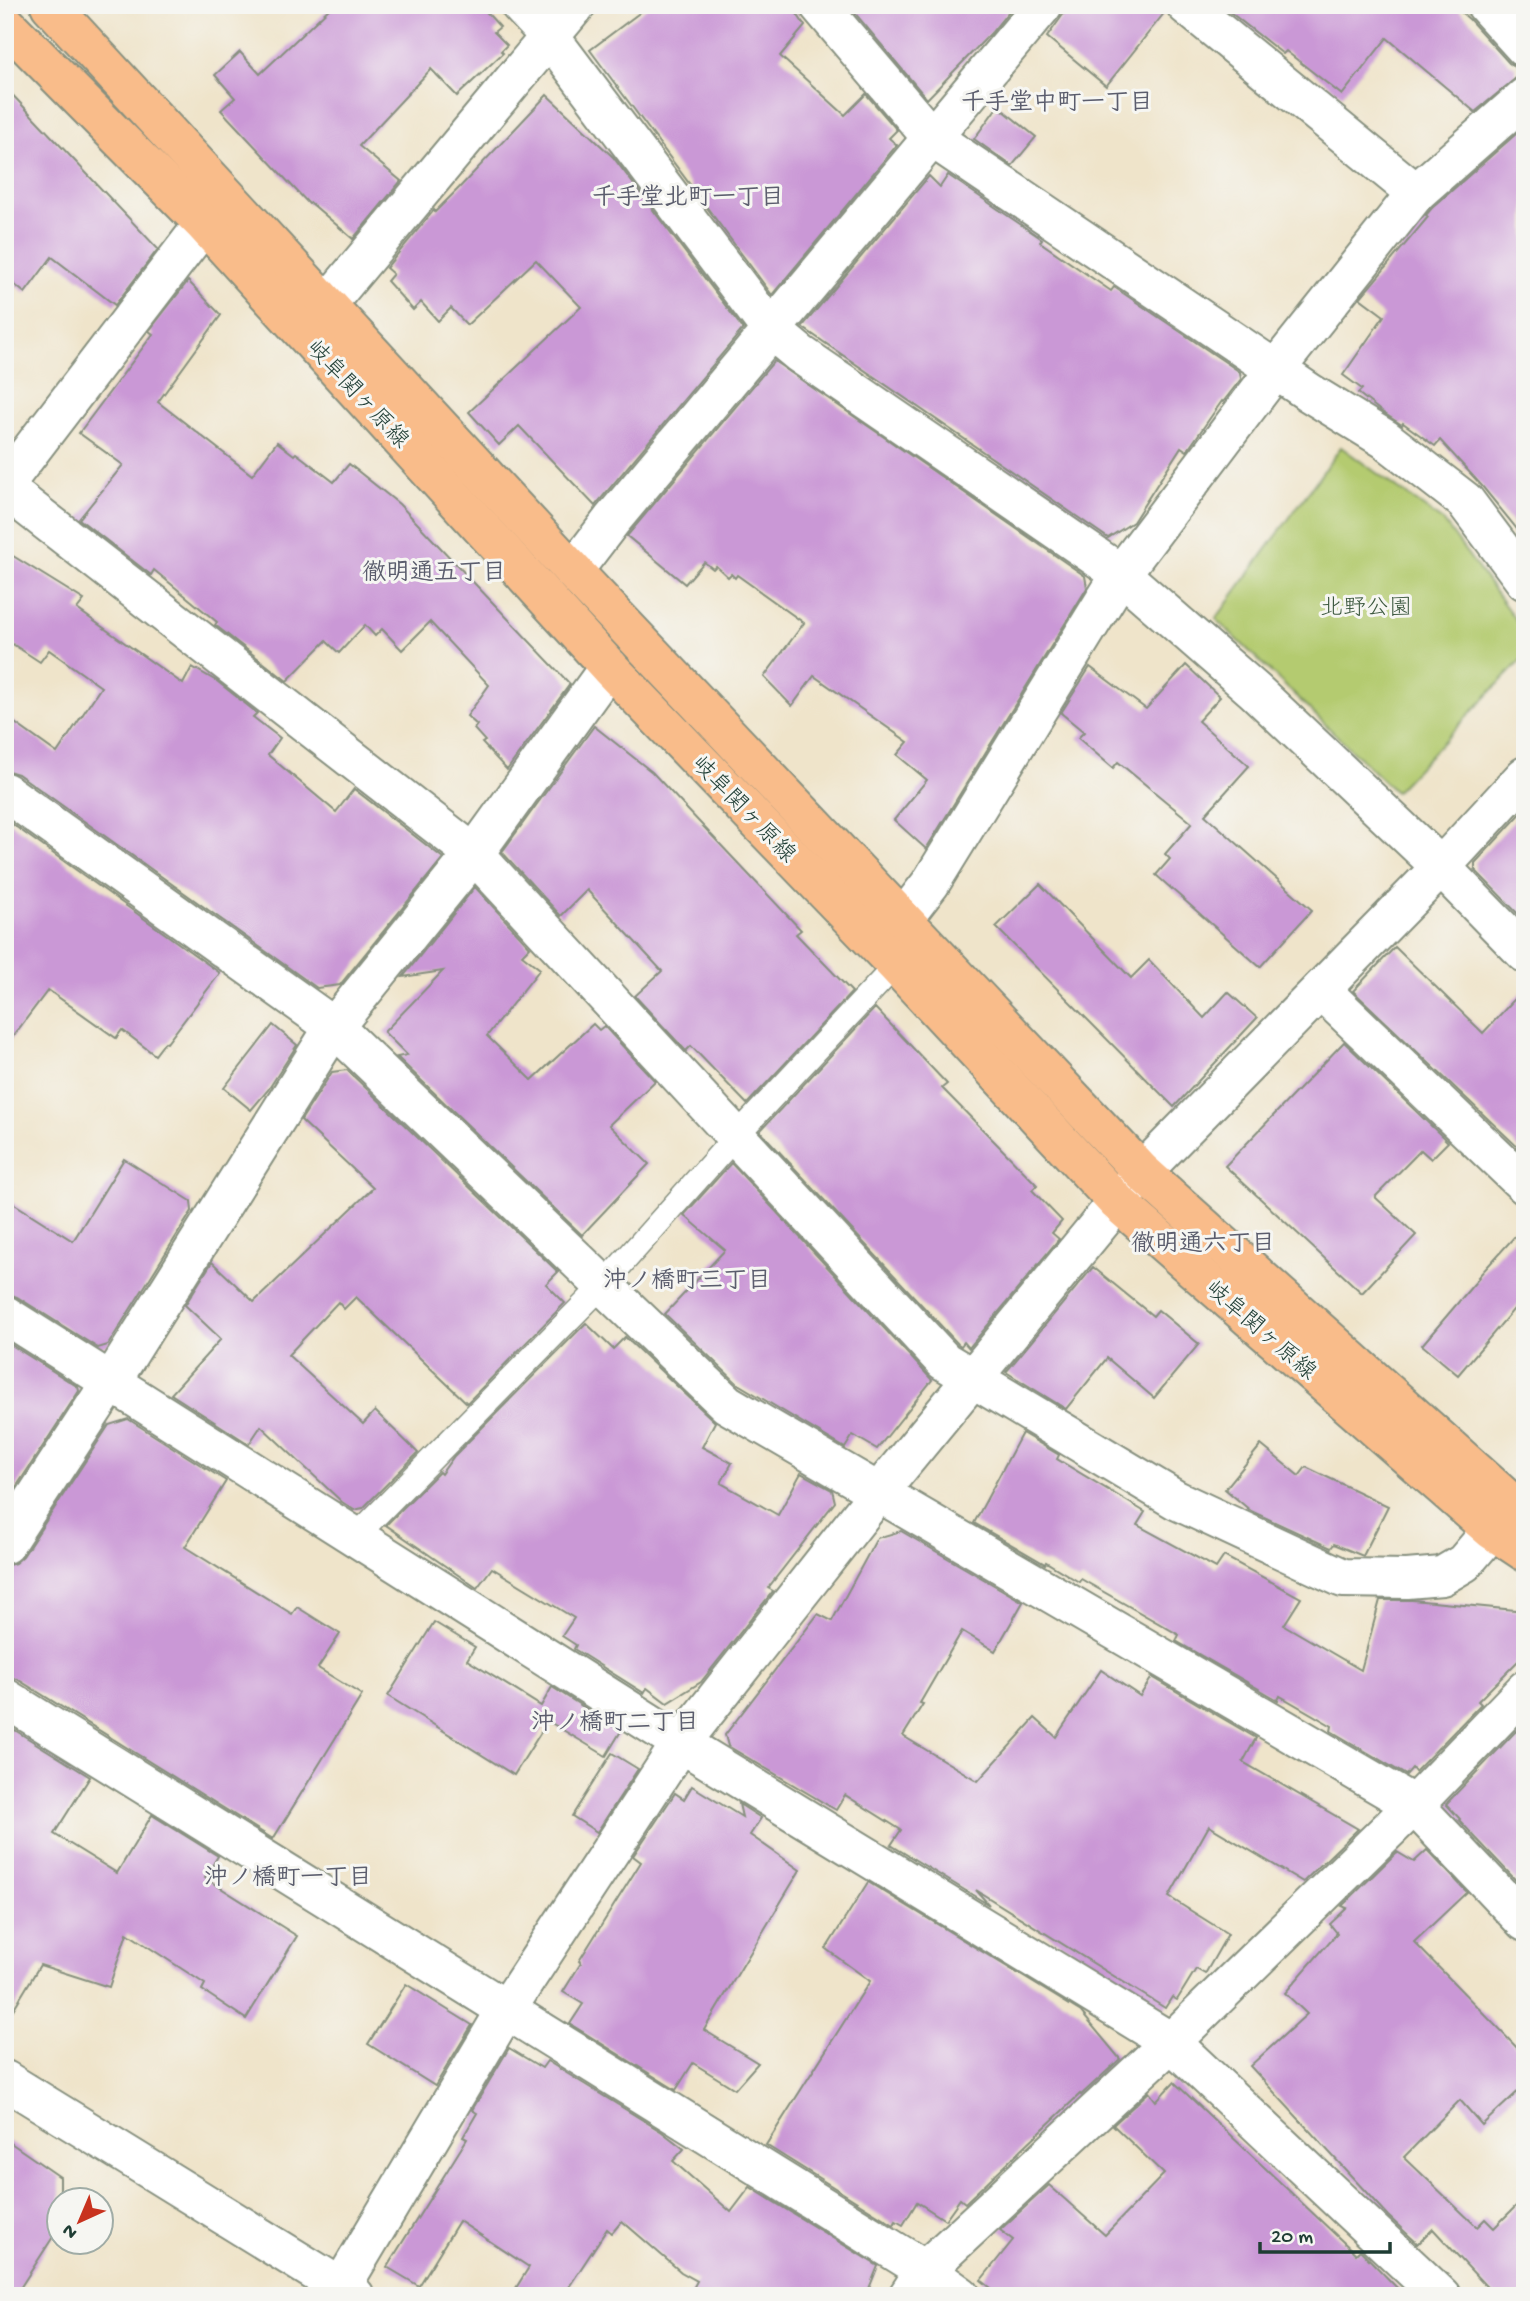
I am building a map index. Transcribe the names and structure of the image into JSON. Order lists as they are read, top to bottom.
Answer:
{
  "streets": {
    "main road": ["岐阜関ヶ原線"]
  },
  "districts": [
    "千手堂中町一丁目",
    "千手堂北町一丁目",
    "徹明通五丁目",
    "徹明通六丁目",
    "沖ノ橋町三丁目",
    "沖ノ橋町二丁目",
    "沖ノ橋町一丁目"
  ],
  "parks": ["北野公園"],
  "scale_bar": "20 m",
  "north": "bottom left"
}
